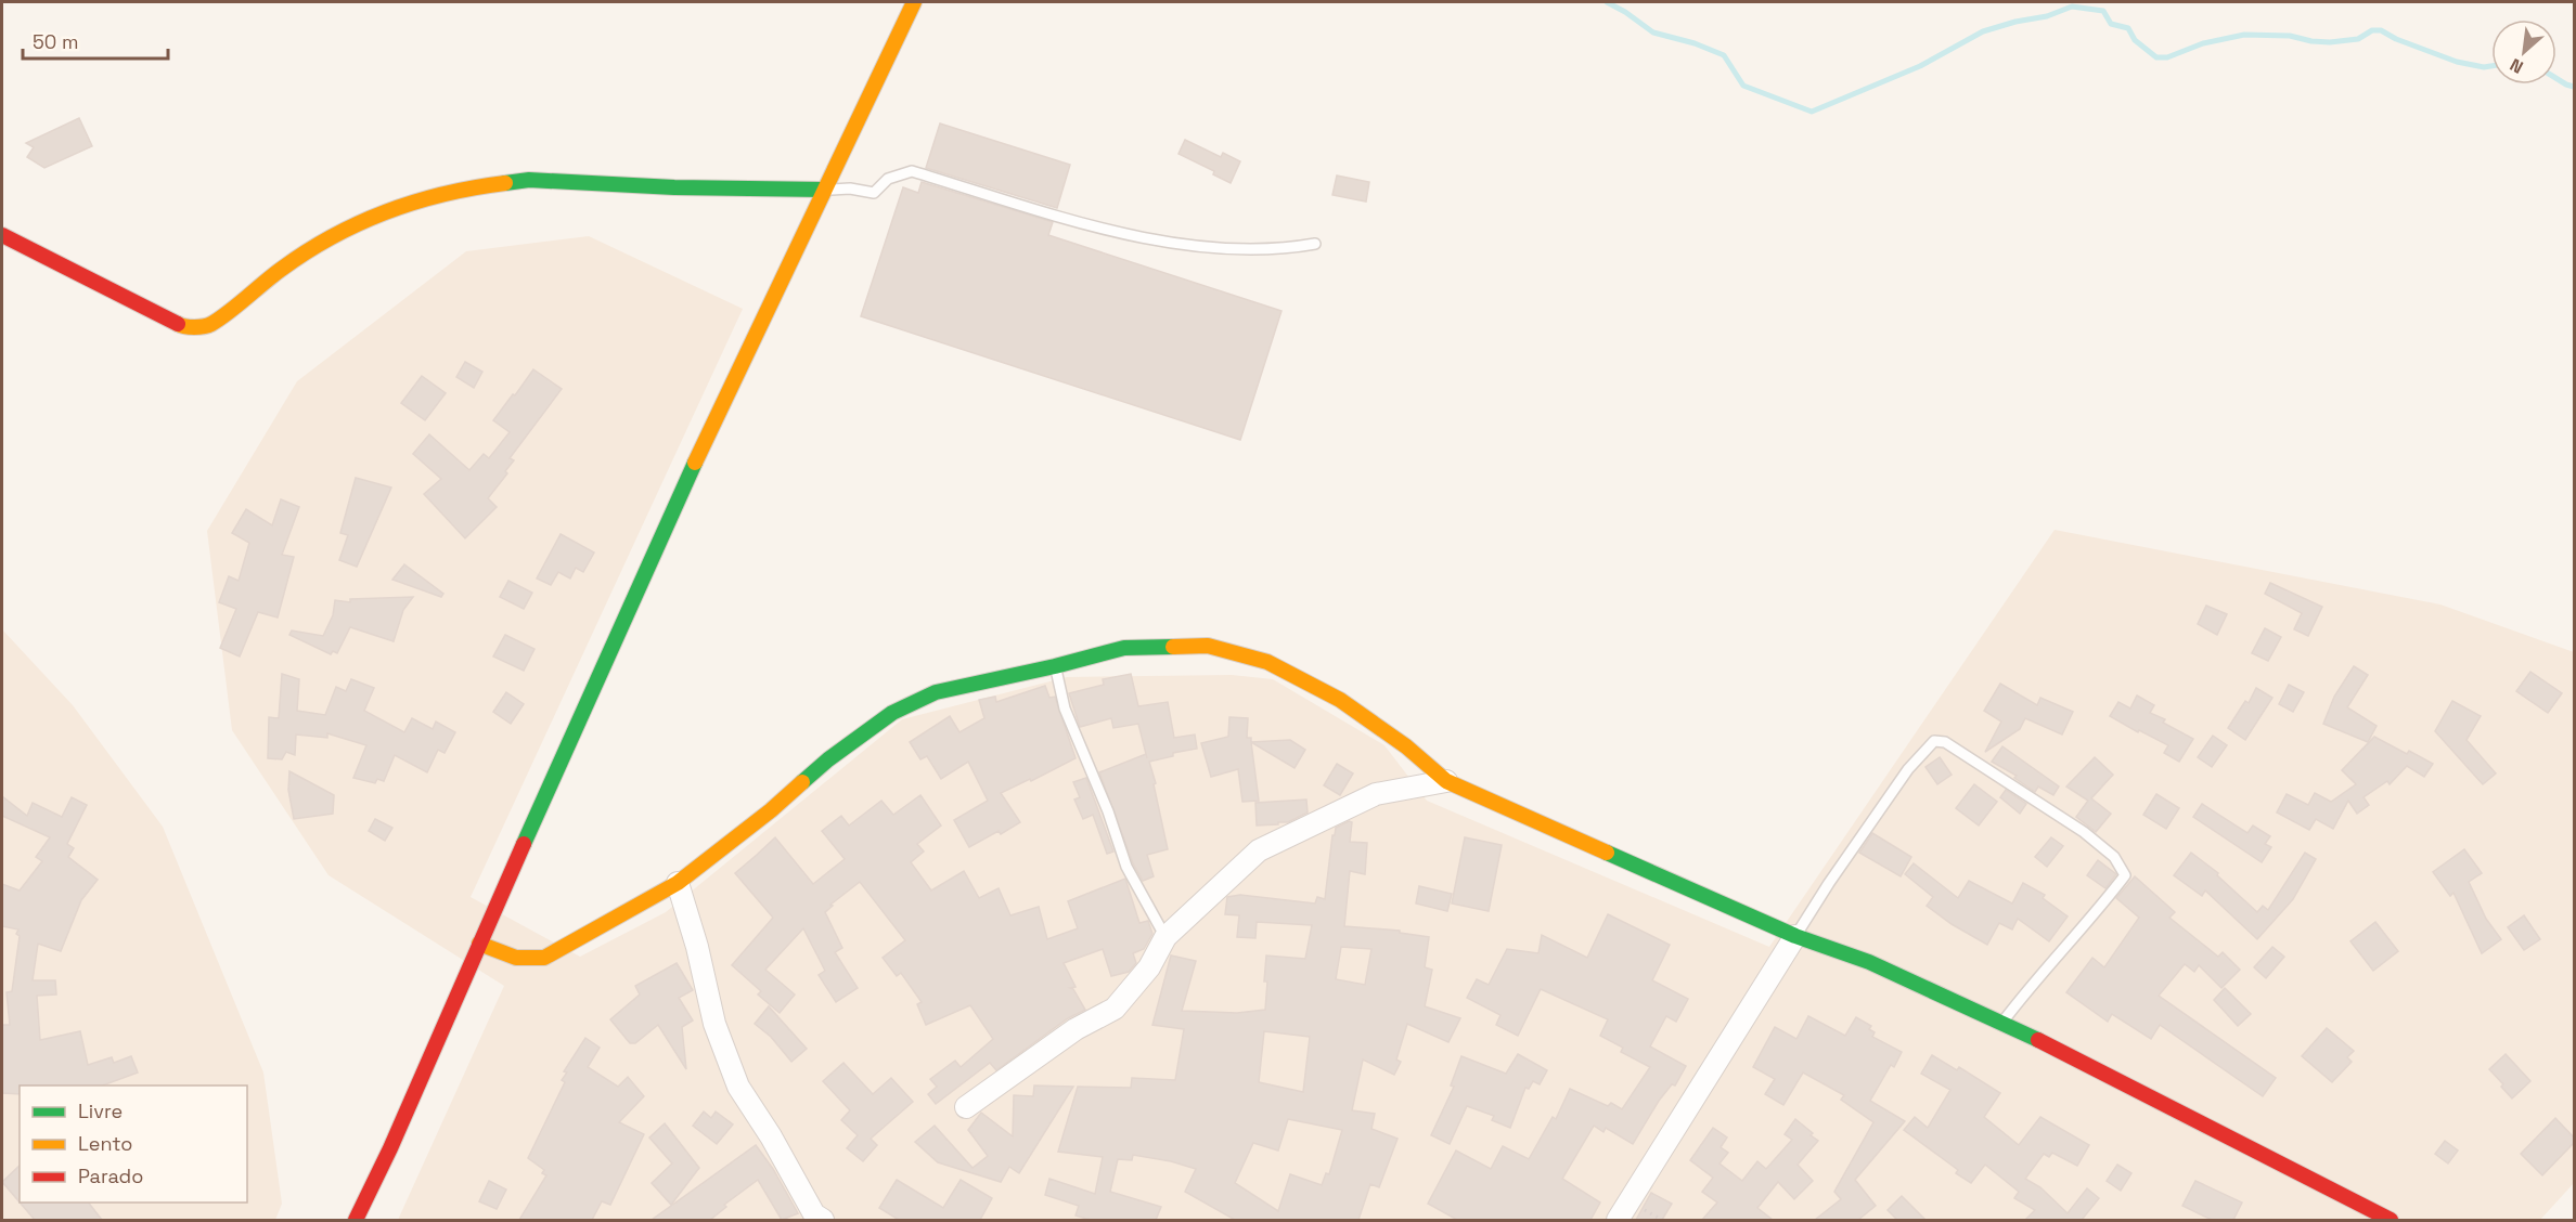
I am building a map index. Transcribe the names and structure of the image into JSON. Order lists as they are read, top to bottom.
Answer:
{
  "legend": ["Livre", "Lento", "Parado"],
  "scale_bar": "50 m",
  "north": "bottom left"
}
